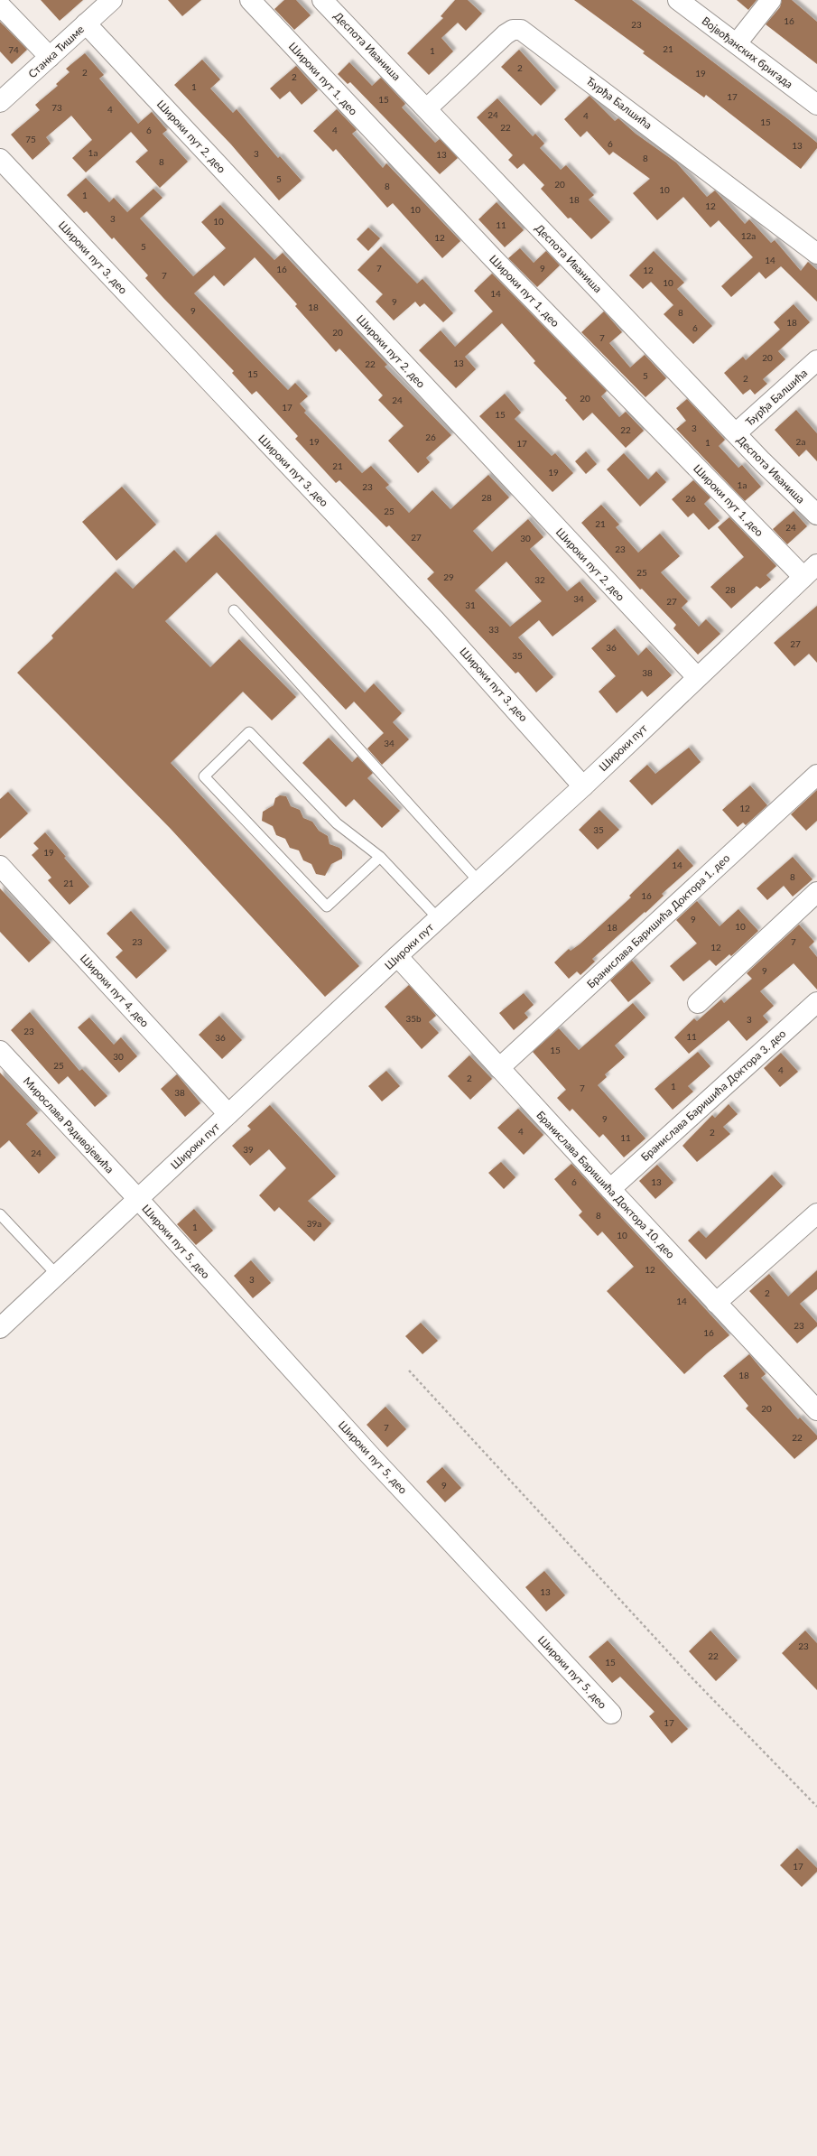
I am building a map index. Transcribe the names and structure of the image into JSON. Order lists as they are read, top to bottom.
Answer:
{
  "streets": {
    "street": [
      "Деспота Иваниша",
      "Станка Тишме",
      "Војвођанских бригада",
      "Широки пут 1. део",
      "Ђурђа Балшића",
      "Широки пут 2. део",
      "Широки пут 3. део",
      "Широки пут",
      "Бранислава Баришића Доктора 1. део",
      "Широки пут 4. део",
      "Бранислава Баришића Доктора 3. део",
      "Мирослава Радивојевића",
      "Бранислава Баришића Доктора 10. део",
      "Широки пут 5. део"
    ]
  },
  "crossings": [
    ["Деспота Иваниша", "Ђурђа Балшића"],
    ["Станка Тишме", "Широки пут 2. део"],
    ["Широки пут 1. део", "Широки пут"],
    ["Широки пут 2. део", "Широки пут"],
    ["Широки пут 3. део", "Широки пут"],
    ["Широки пут", "Широки пут 4. део"],
    ["Широки пут", "Мирослава Радивојевића"],
    ["Широки пут", "Бранислава Баришића Доктора 10. део"],
    ["Широки пут", "Широки пут 5. део"],
    ["Бранислава Баришића Доктора 1. део", "Бранислава Баришића Доктора 10. део"],
    ["Бранислава Баришића Доктора 3. део", "Бранислава Баришића Доктора 10. део"],
    ["Мирослава Радивојевића", "Широки пут 5. део"]
  ],
  "house_numbers": [
    "16",
    "23",
    "21",
    "74",
    "1",
    "2",
    "2",
    "19",
    "2",
    "1",
    "17",
    "15",
    "73",
    "4",
    "24",
    "4",
    "15",
    "22",
    "6",
    "4",
    "75",
    "6",
    "13",
    "1a",
    "3",
    "13",
    "8",
    "8",
    "5",
    "20",
    "8",
    "10",
    "1",
    "18",
    "12",
    "10",
    "3",
    "10",
    "11",
    "12a",
    "12",
    "5",
    "14",
    "7",
    "9",
    "16",
    "12",
    "7",
    "10",
    "14",
    "9",
    "18",
    "9",
    "8",
    "18",
    "6",
    "20",
    "7",
    "20",
    "13",
    "22",
    "15",
    "5",
    "2",
    "20",
    "24",
    "17",
    "15",
    "3",
    "22",
    "26",
    "19",
    "2a",
    "1",
    "17",
    "21",
    "19",
    "1a",
    "23",
    "28",
    "26",
    "25",
    "21",
    "24",
    "27",
    "30",
    "23",
    "25",
    "29",
    "32",
    "28",
    "34",
    "27",
    "31",
    "33",
    "27",
    "36",
    "35",
    "38",
    "34",
    "12",
    "35",
    "19",
    "14",
    "8",
    "21",
    "16",
    "9",
    "10",
    "18",
    "23",
    "7",
    "12",
    "9",
    "35b",
    "3",
    "23",
    "11",
    "36",
    "15",
    "30",
    "25",
    "4",
    "2",
    "1",
    "7",
    "38",
    "9",
    "4",
    "2",
    "11",
    "39",
    "24",
    "6",
    "13",
    "8",
    "39a",
    "1",
    "10",
    "12",
    "3",
    "2",
    "14",
    "23",
    "16",
    "18",
    "20",
    "7",
    "22",
    "9",
    "13",
    "23",
    "22",
    "15",
    "17",
    "17"
  ]
}
